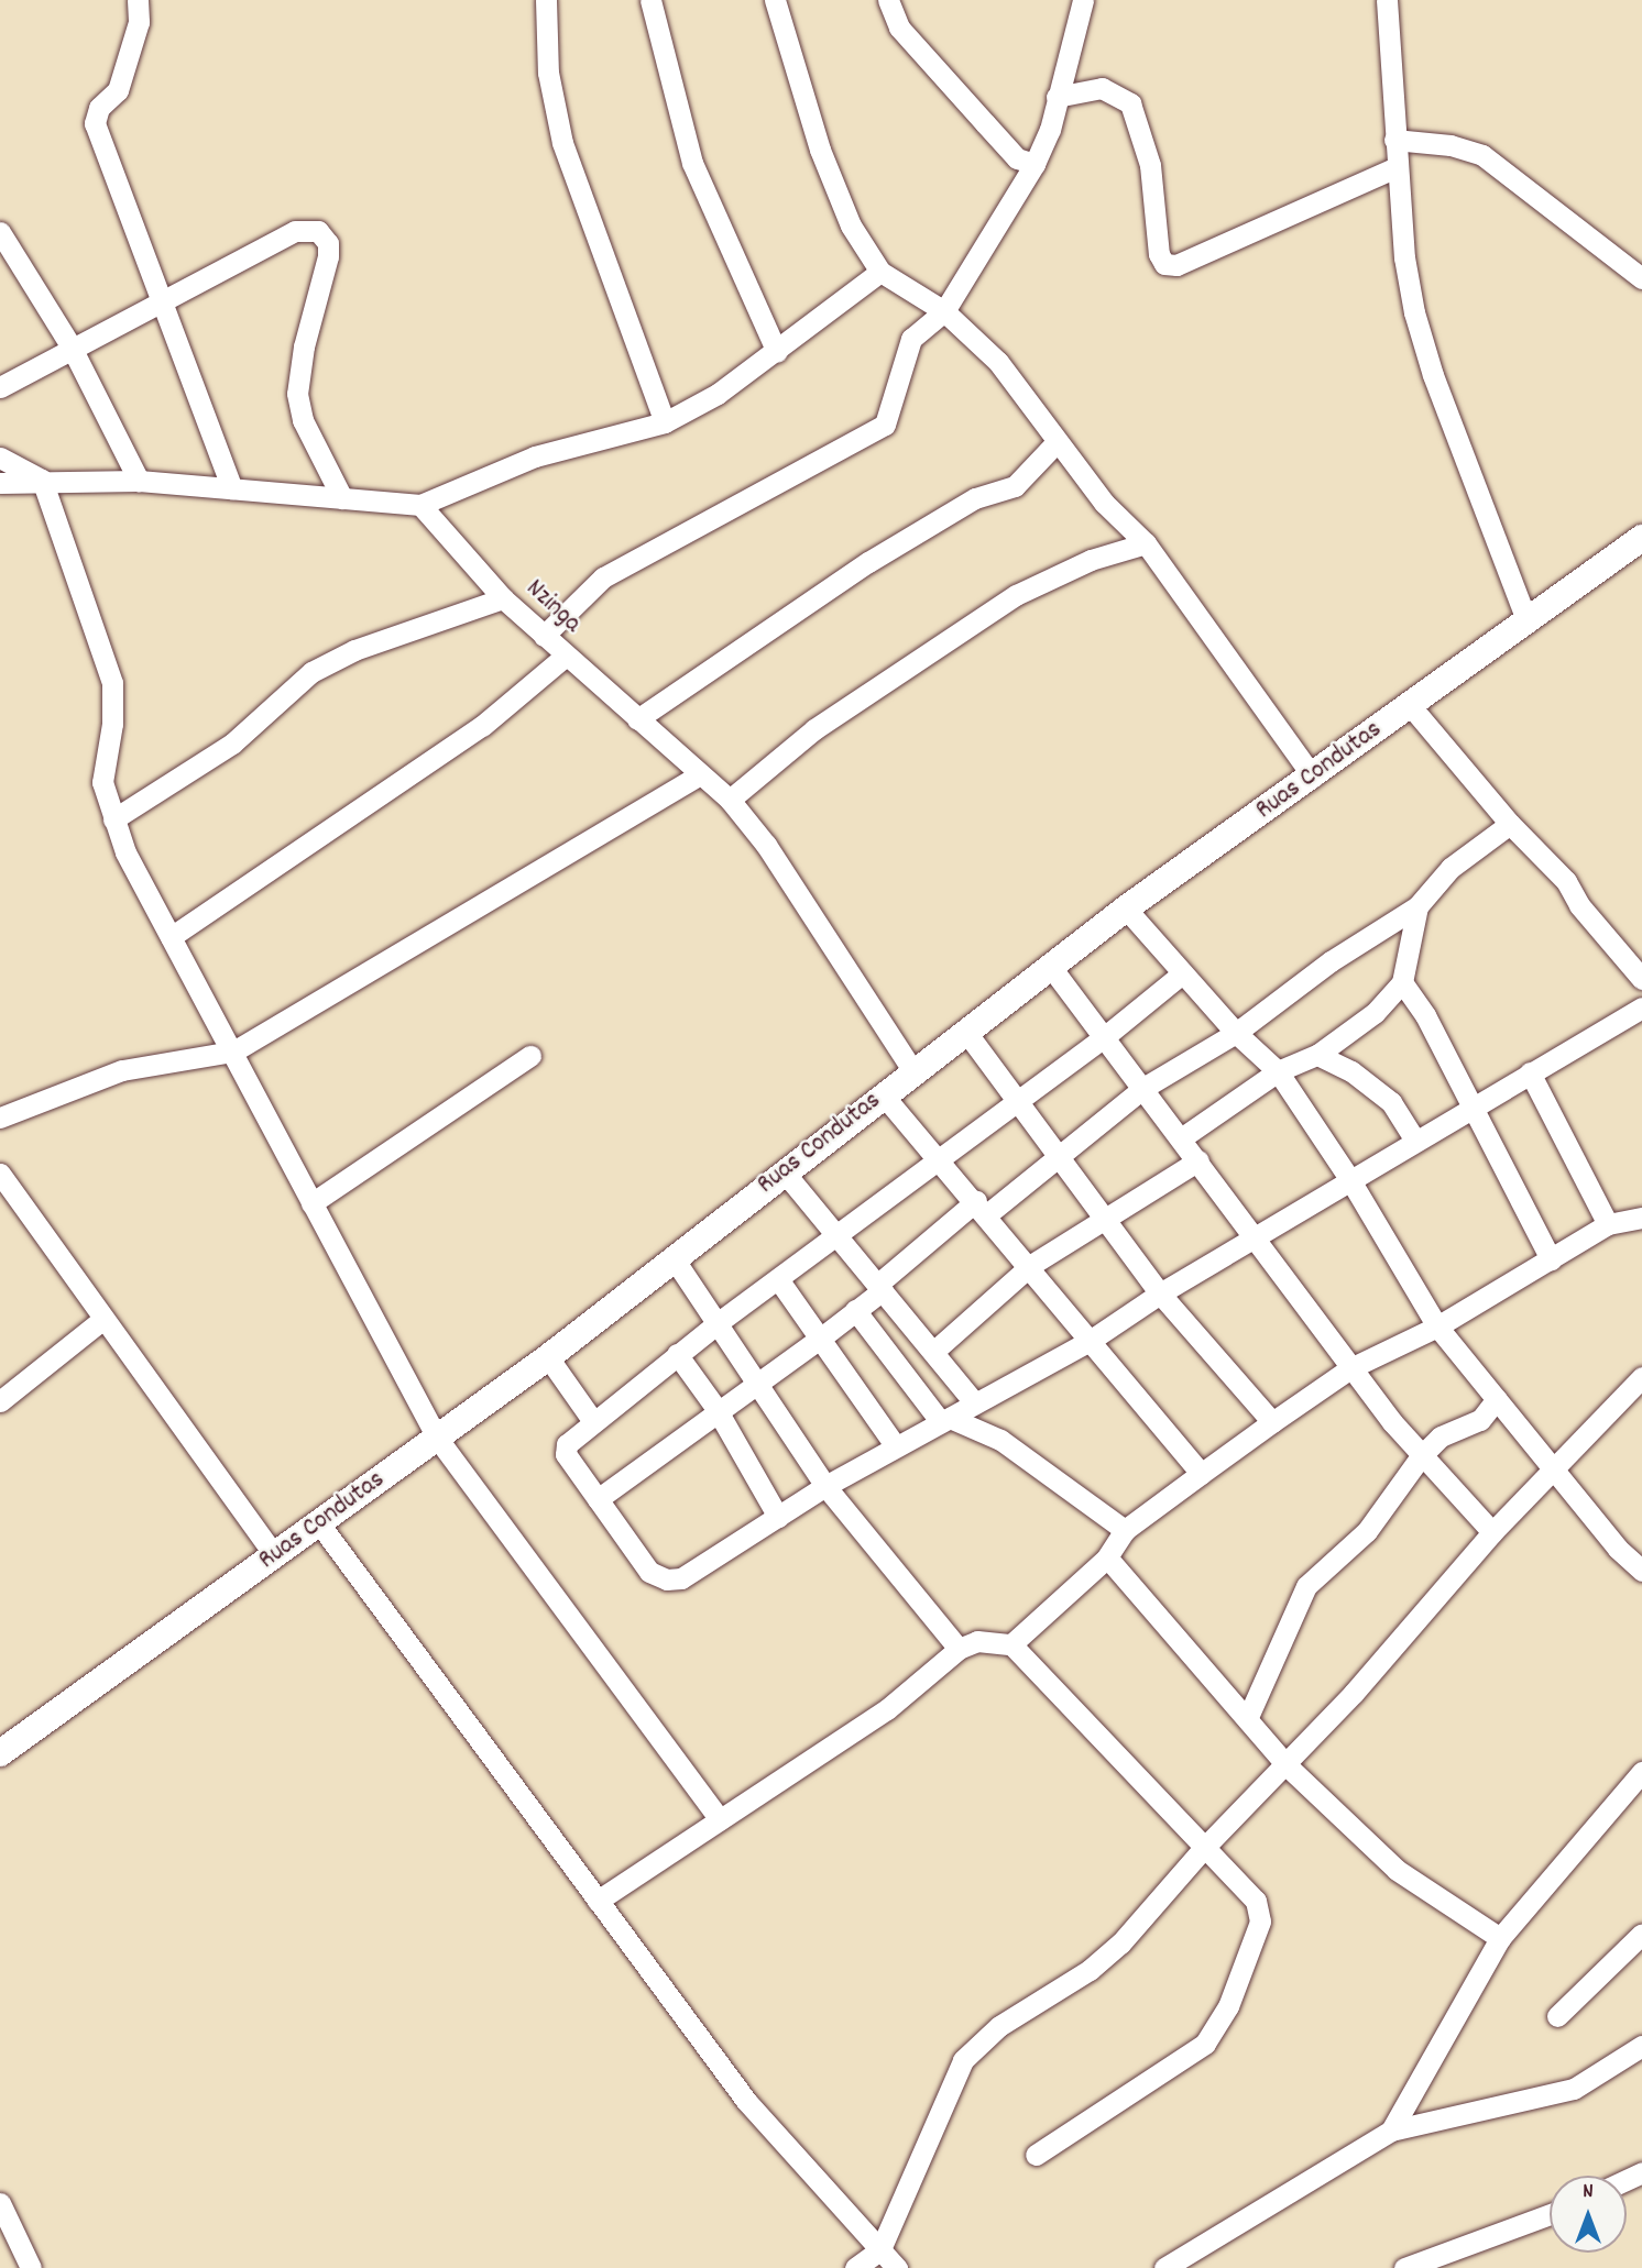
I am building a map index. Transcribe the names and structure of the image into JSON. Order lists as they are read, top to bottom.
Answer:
{
  "streets": {
    "street": ["Nzinga", "Ruas Condutas"]
  },
  "crossings": [
    ["Nzinga", "Ruas Condutas"]
  ],
  "north": "top"
}
